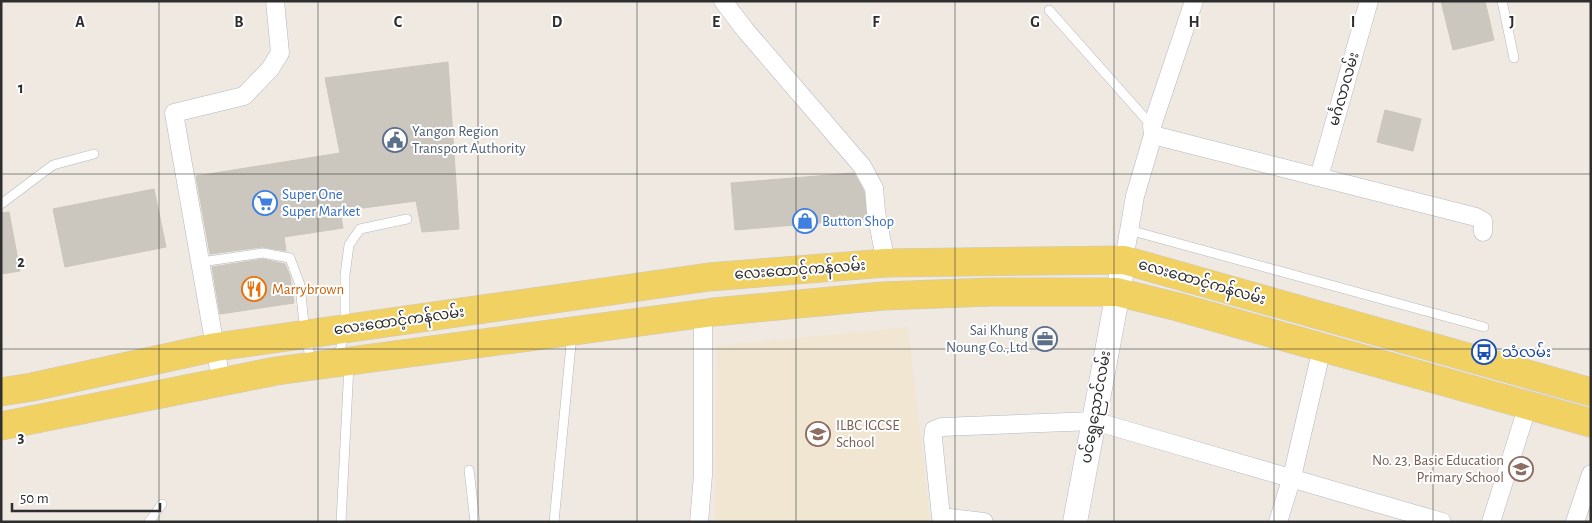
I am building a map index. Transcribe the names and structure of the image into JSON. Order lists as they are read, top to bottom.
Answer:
{
  "streets": {
    "main road": ["လေးထောင့်ကန်လမ်း"],
    "street": ["မင်္ဂလာလမ်း", "ပင်ရွှေညောင်လမ်း"]
  },
  "crossings": [
    ["လေးထောင့်ကန်လမ်း", "ပင်ရွှေညောင်လမ်း"]
  ],
  "places": {
    "public building": ["Yangon Region Transport Authority"],
    "supermarket": ["Super One Super Market"],
    "shop": ["Button Shop"],
    "restaurant": ["Marrybrown"],
    "office": ["Sai Khung Noung Co.,Ltd"],
    "bus stop": ["သံလမ်း"],
    "school or university": ["ILBC IGCSE School", "No. 23, Basic Education Primary School"]
  },
  "scale_bar": "50 m",
  "grid": {
    "columns": [
      "A",
      "B",
      "C",
      "D",
      "E",
      "F",
      "G",
      "H",
      "I",
      "J"
    ],
    "rows": ["1", "2", "3"]
  }
}
